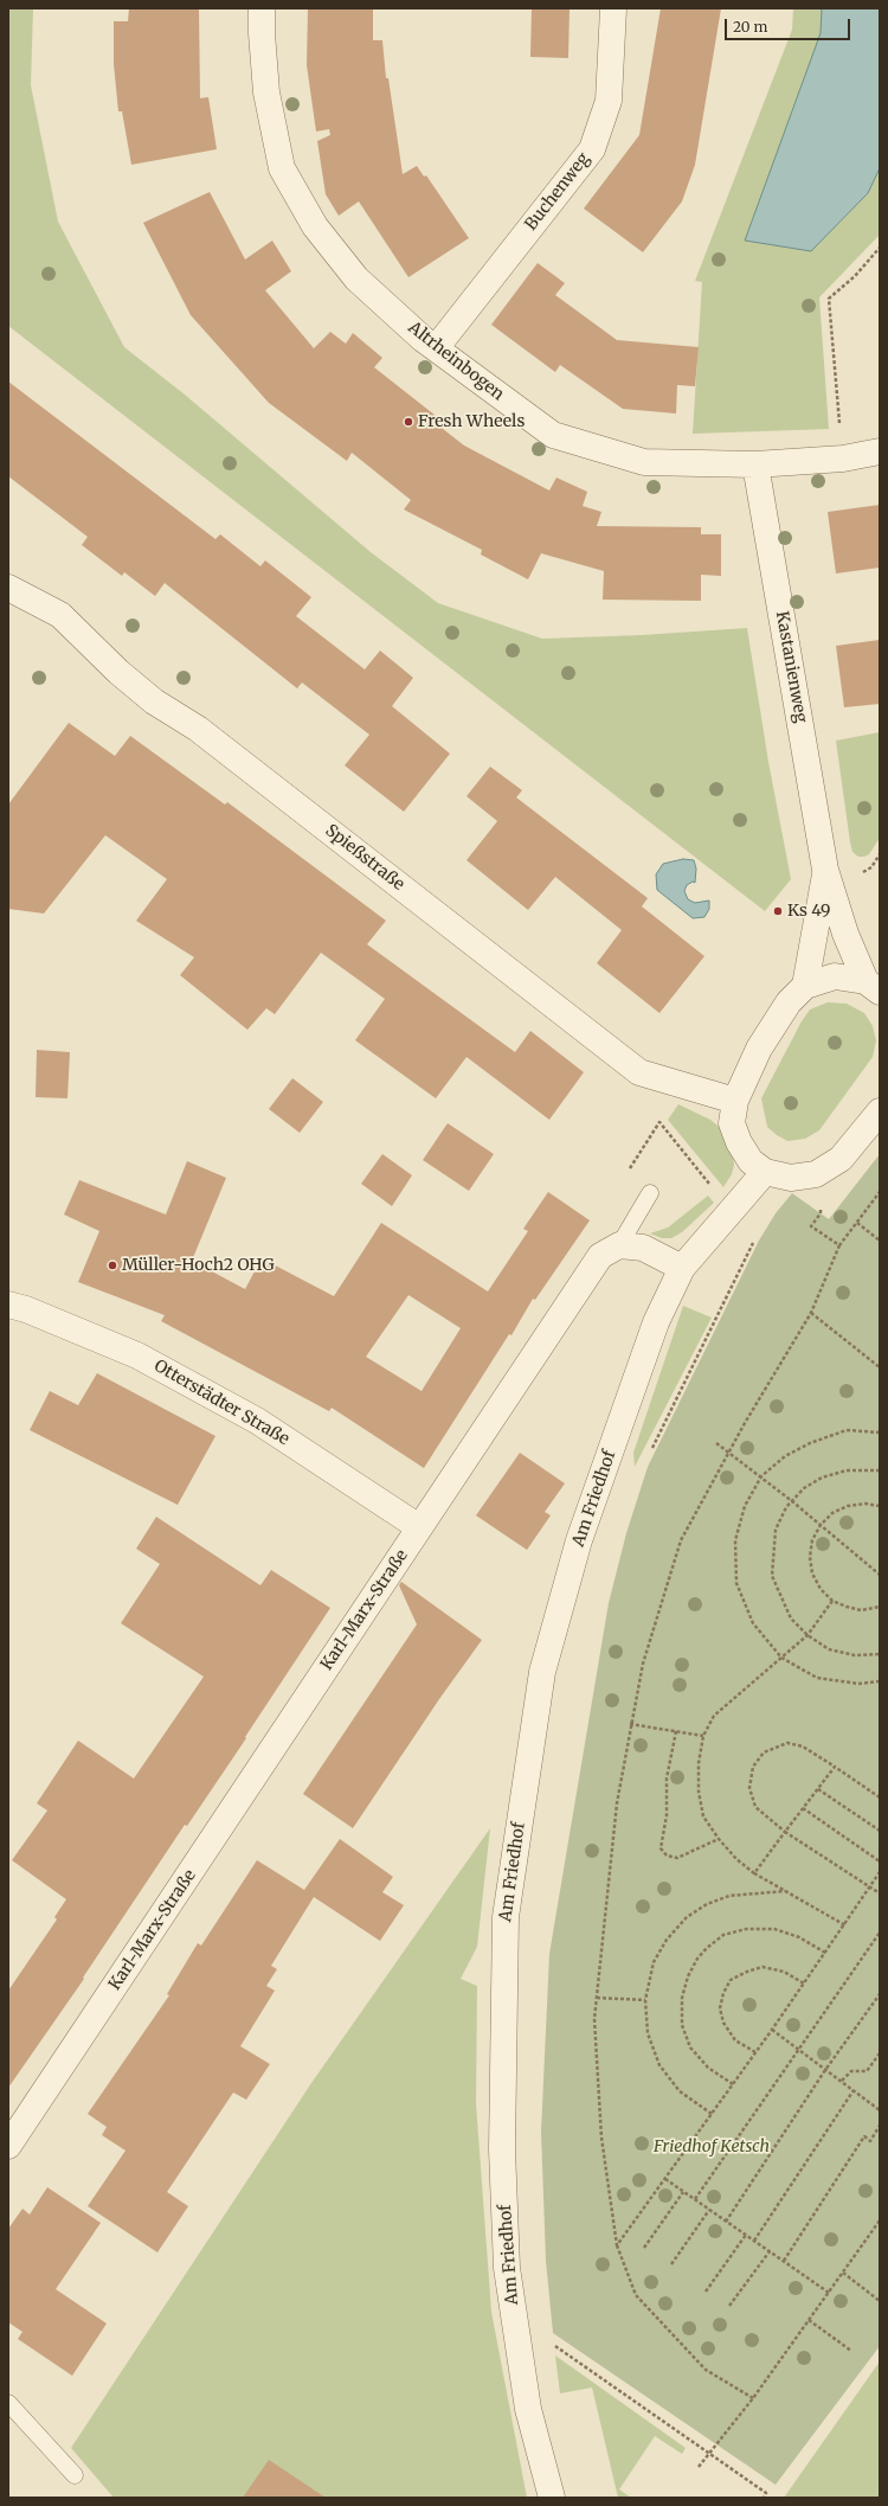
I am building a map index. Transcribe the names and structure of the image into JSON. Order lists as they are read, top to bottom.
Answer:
{
  "streets": {
    "street": [
      "Buchenweg",
      "Altrheinbogen",
      "Kastanienweg",
      "Spießstraße",
      "Otterstädter Straße",
      "Am Friedhof",
      "Karl-Marx-Straße"
    ]
  },
  "crossings": [
    ["Buchenweg", "Altrheinbogen"],
    ["Altrheinbogen", "Kastanienweg"],
    ["Otterstädter Straße", "Karl-Marx-Straße"]
  ],
  "parks": ["Friedhof Ketsch"],
  "places": ["Fresh Wheels", "Ks 49", "Müller-Hoch2 OHG"],
  "scale_bar": "20 m"
}
